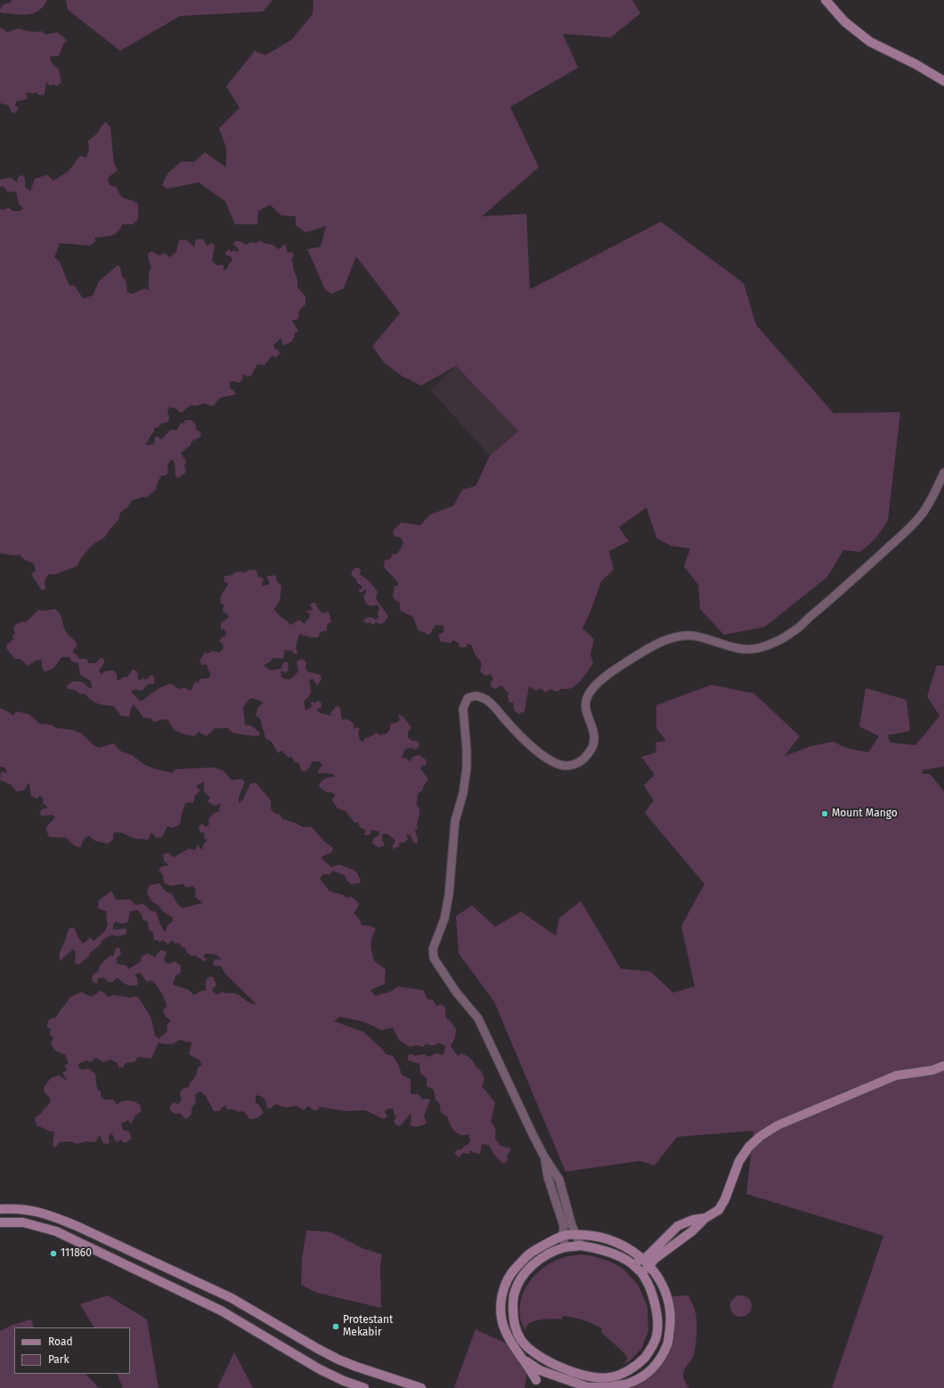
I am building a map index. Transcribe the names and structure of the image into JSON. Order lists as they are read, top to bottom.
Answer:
{
  "places": ["Mount Mango", "111860", "Protestant Mekabir"],
  "legend": ["Road", "Park"]
}
